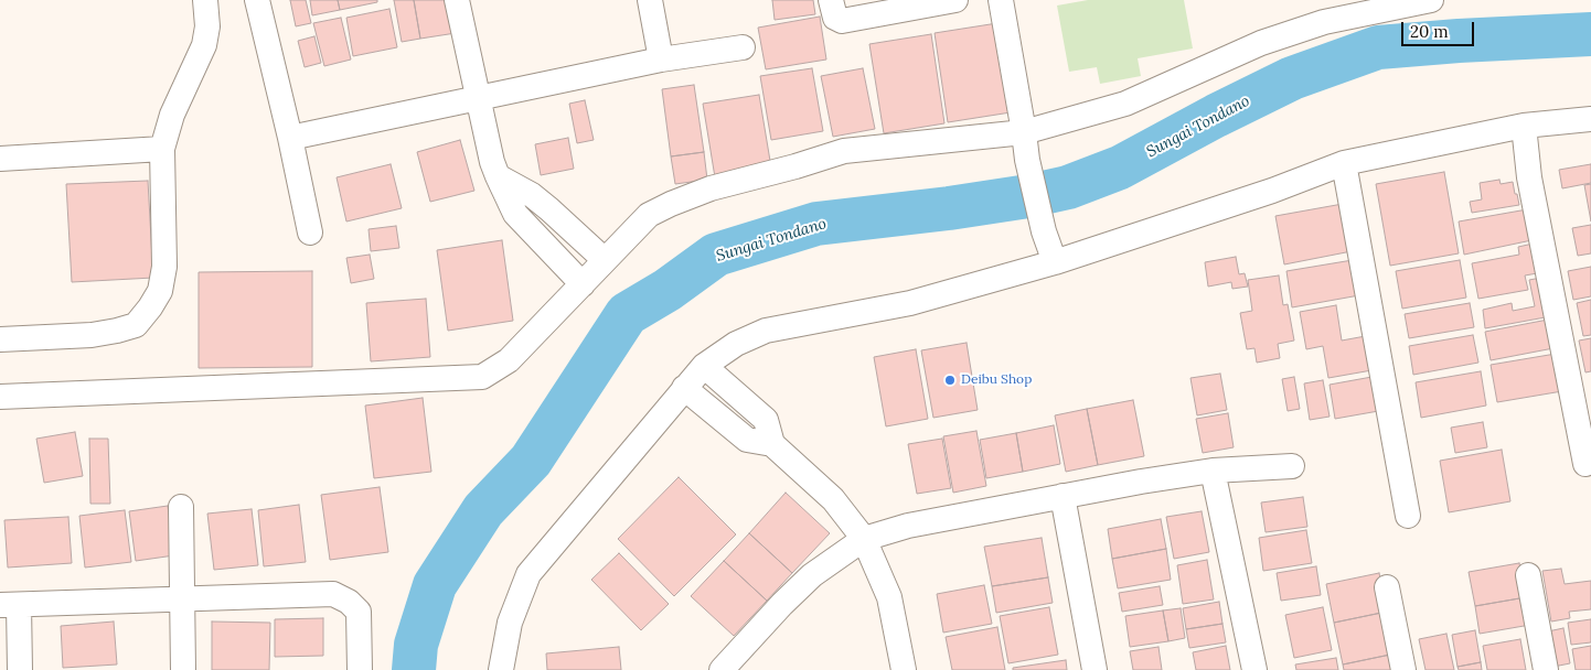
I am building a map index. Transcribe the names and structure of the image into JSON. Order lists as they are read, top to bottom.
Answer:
{
  "water": ["Sungai Tondano"],
  "places": ["Deibu Shop"],
  "scale_bar": "20 m"
}
